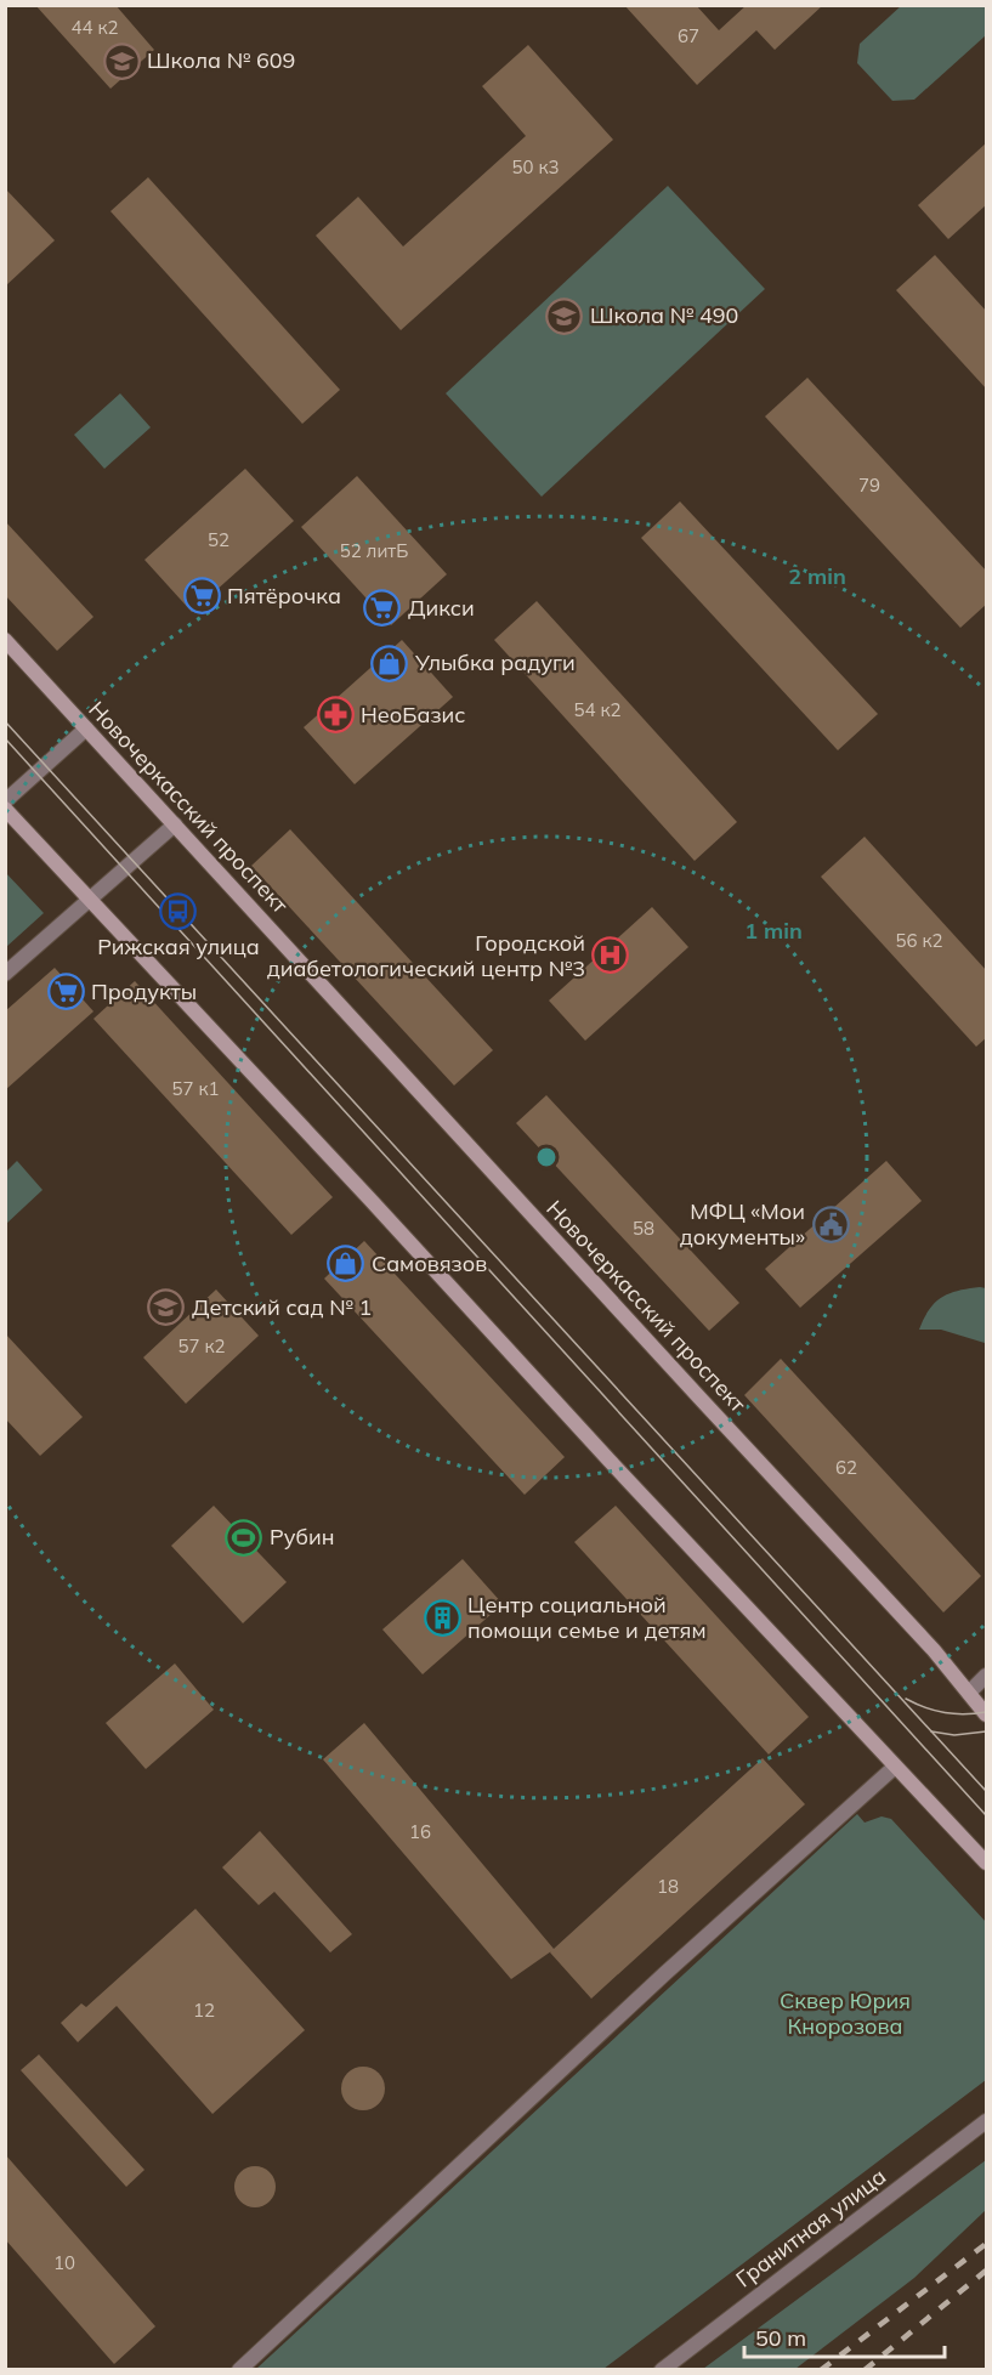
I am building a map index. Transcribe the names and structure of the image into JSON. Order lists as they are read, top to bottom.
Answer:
{
  "streets": {
    "main road": ["Новочеркасский проспект"],
    "street": ["Гранитная улица"]
  },
  "parks": ["Сквер Юрия Кнорозова"],
  "places": {
    "school or university": ["Школа № 609", "Школа № 490", "Детский сад № 1"],
    "supermarket": ["Пятёрочка", "Дикси", "Продукты"],
    "shop": ["Улыбка радуги", "Самовязов"],
    "pharmacy": ["НеоБазис"],
    "bus stop": ["Рижская улица"],
    "hospital": ["Городской диабетологический центр №3"],
    "public building": ["МФЦ «Мои документы»"],
    "sports": ["Рубин"],
    "building": ["Центр социальной помощи семье и детям"]
  },
  "house_numbers": [
    "44 к2",
    "67",
    "50 к3",
    "79",
    "52",
    "52 литБ",
    "54 к2",
    "56 к2",
    "57 к1",
    "58",
    "57 к2",
    "62",
    "16",
    "18",
    "12",
    "10"
  ],
  "scale_bar": "50 m",
  "rings": ["2 min", "1 min"]
}
